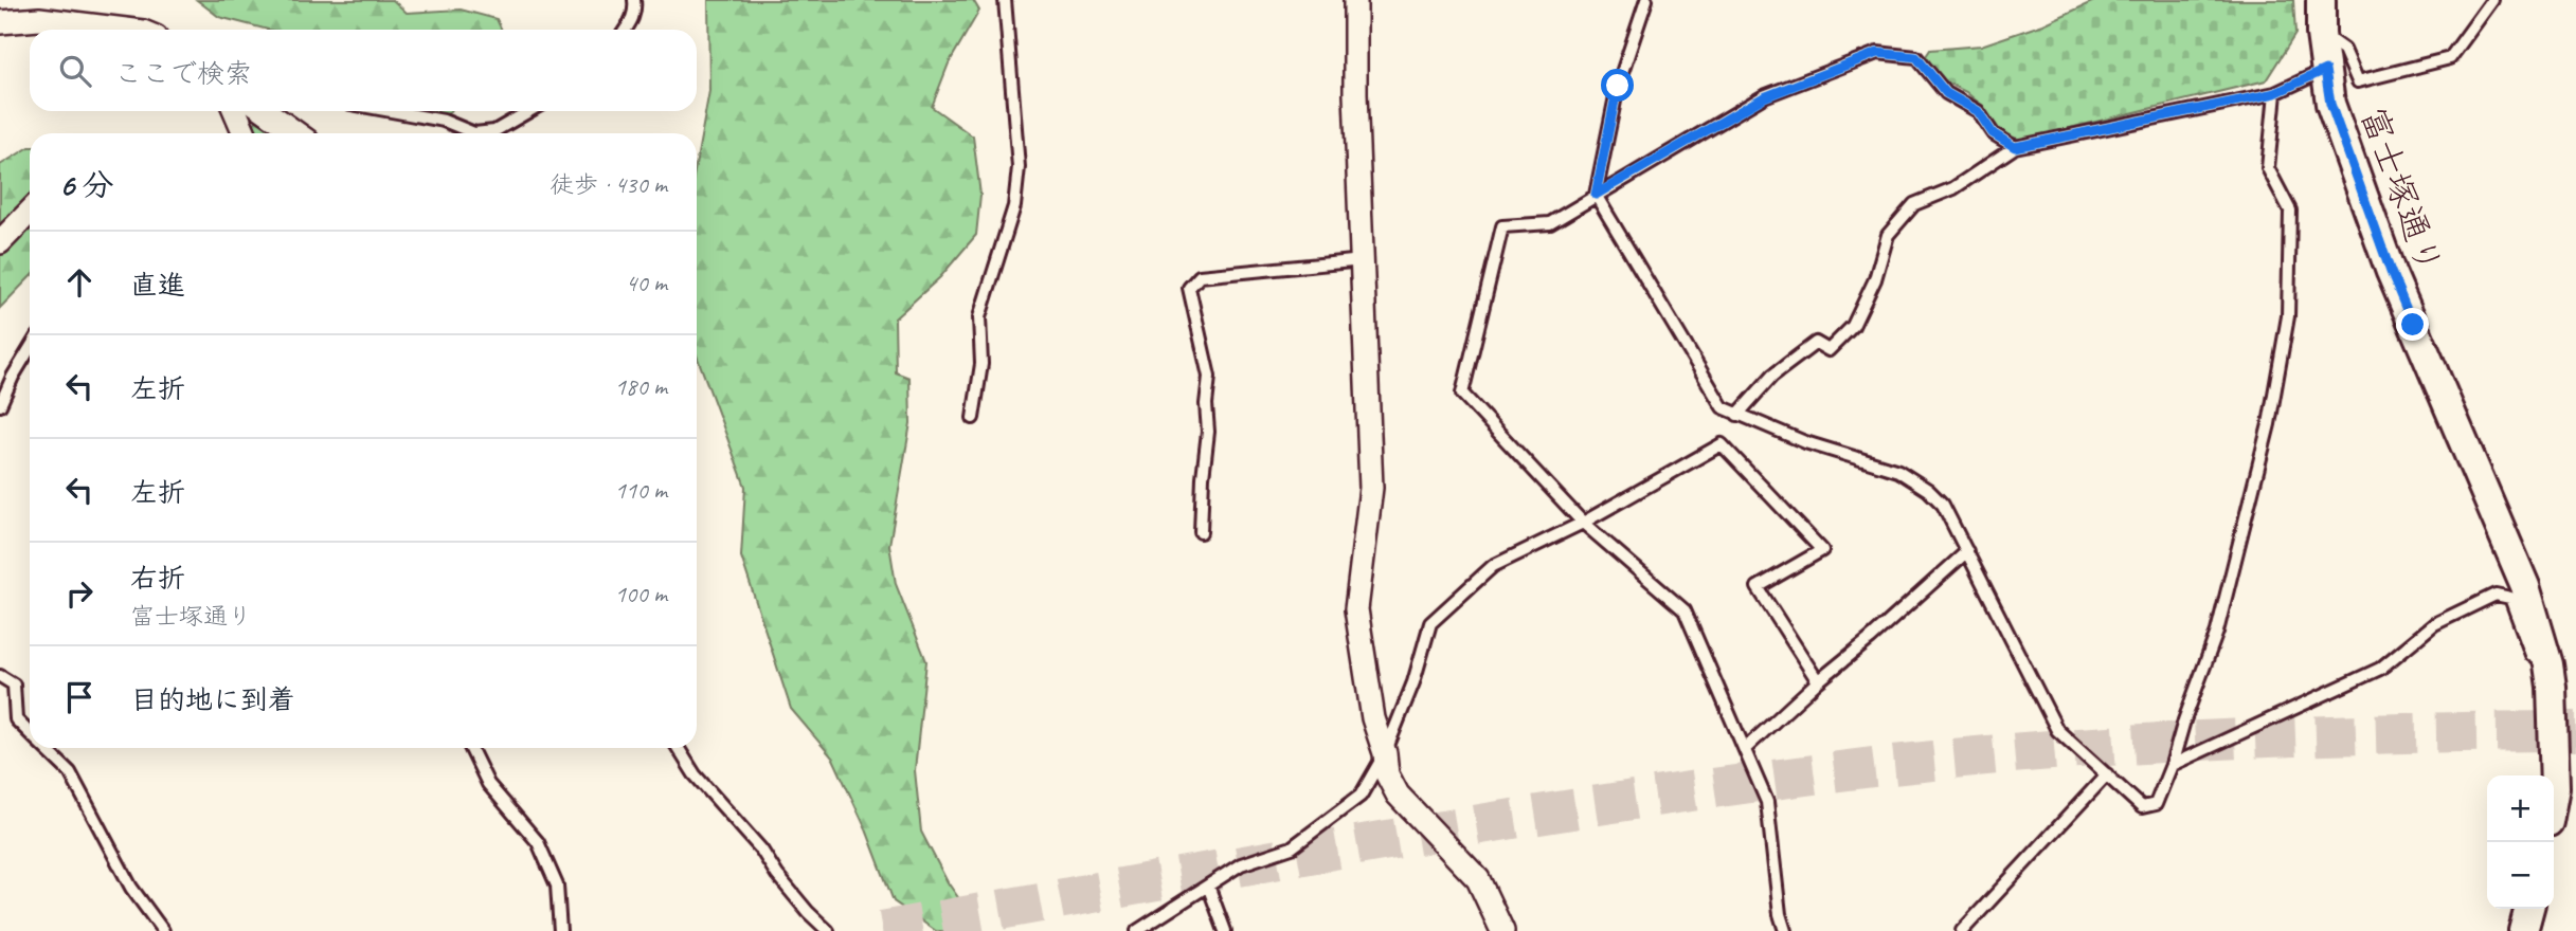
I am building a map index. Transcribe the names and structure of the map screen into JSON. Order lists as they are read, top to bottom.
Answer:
{
  "streets": {
    "street": ["富士塚通り"]
  },
  "page": {
    "search": "ここで検索",
    "heading": ["6 分", "徒歩 · 430 m"],
    "list": [
      ["直進", "40 m"],
      ["左折", "180 m"],
      ["左折", "110 m"],
      ["右折", "富士塚通り", "100 m"],
      "目的地に到着"
    ],
    "map_buttons": ["+", "−"]
  }
}
